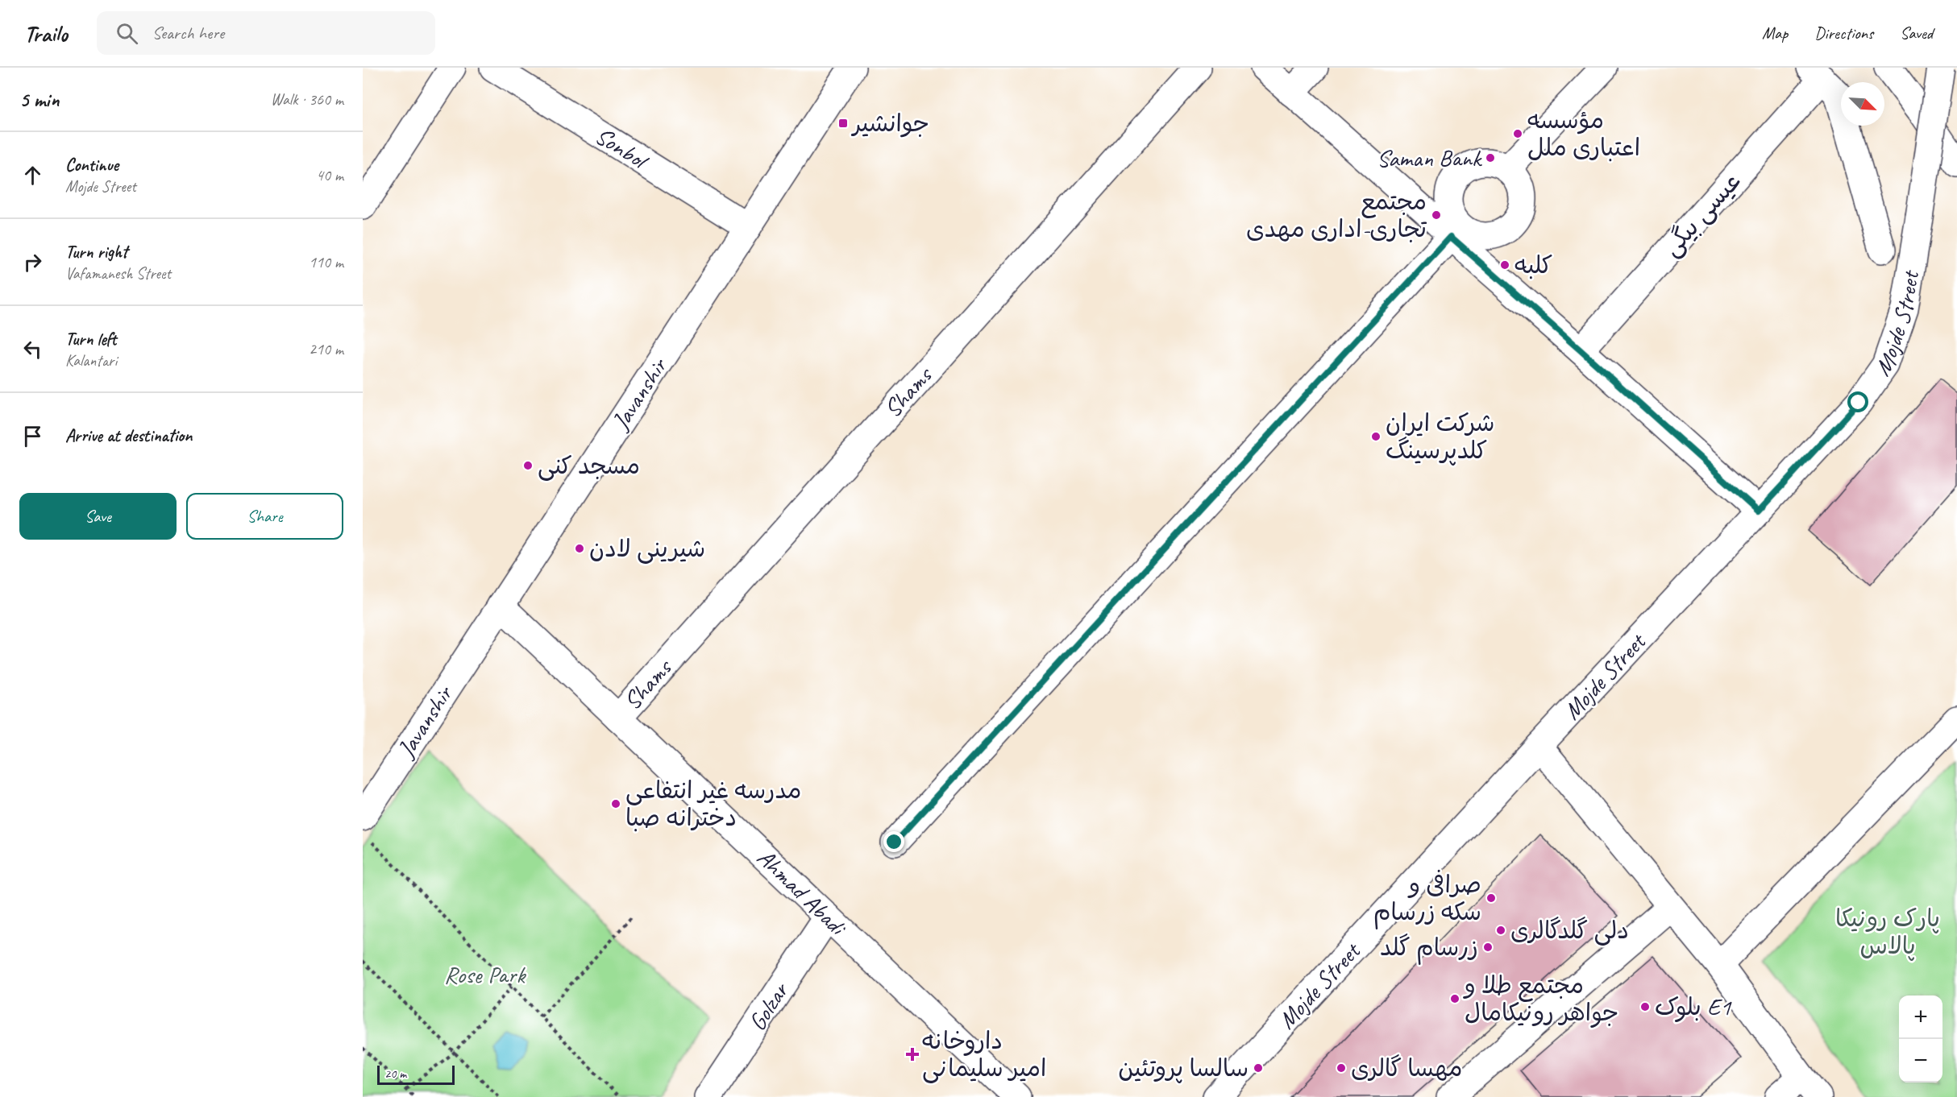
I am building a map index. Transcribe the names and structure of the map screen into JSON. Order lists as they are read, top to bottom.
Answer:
{
  "streets": {
    "main road": [
      "Sonbol",
      "عیسی بیگی",
      "Mojde Street",
      "Shams",
      "Javanshir",
      "Ahmad Abadi",
      "Golzar"
    ]
  },
  "crossings": [
    ["Sonbol", "Javanshir"],
    ["Shams", "Ahmad Abadi"],
    ["Javanshir", "Ahmad Abadi"],
    ["Ahmad Abadi", "Golzar"]
  ],
  "parks": ["پارک رونیکا پالاس", "Rose Park"],
  "places": {
    "transit": ["جوانشیر"],
    "other": [
      "مؤسسه اعتباری ملل",
      "Saman Bank",
      "مجتمع تجاری-اداری مهدی",
      "کلبه",
      "شرکت ایران کلدپرسینگ",
      "مسجد کنی",
      "شیرینی لادن",
      "مدرسه غیر انتفاعی دخترانه صبا",
      "صرافی و سکه زرسام",
      "دلی گلدگالری",
      "زرسام گلد",
      "مجتمع طلا و جواهر رونیکامال",
      "بلوک E1",
      "سالسا پروتئین",
      "مهسا گالری"
    ],
    "health": ["داروخانه امیر سلیمانی"]
  },
  "scale_bar": "20 m",
  "north": "bottom right",
  "page": {
    "header": "Trailo",
    "search": "Search here",
    "nav": ["Map", "Directions", "Saved"],
    "heading": ["5 min", "Walk · 360 m"],
    "list": [
      ["Continue", "Mojde Street", "40 m"],
      ["Turn right", "Vafamanesh Street", "110 m"],
      ["Turn left", "Kalantari", "210 m"],
      "Arrive at destination"
    ],
    "buttons": ["Save", "Share"],
    "map_buttons": ["+", "−"],
    "scale": "20 m"
  }
}
